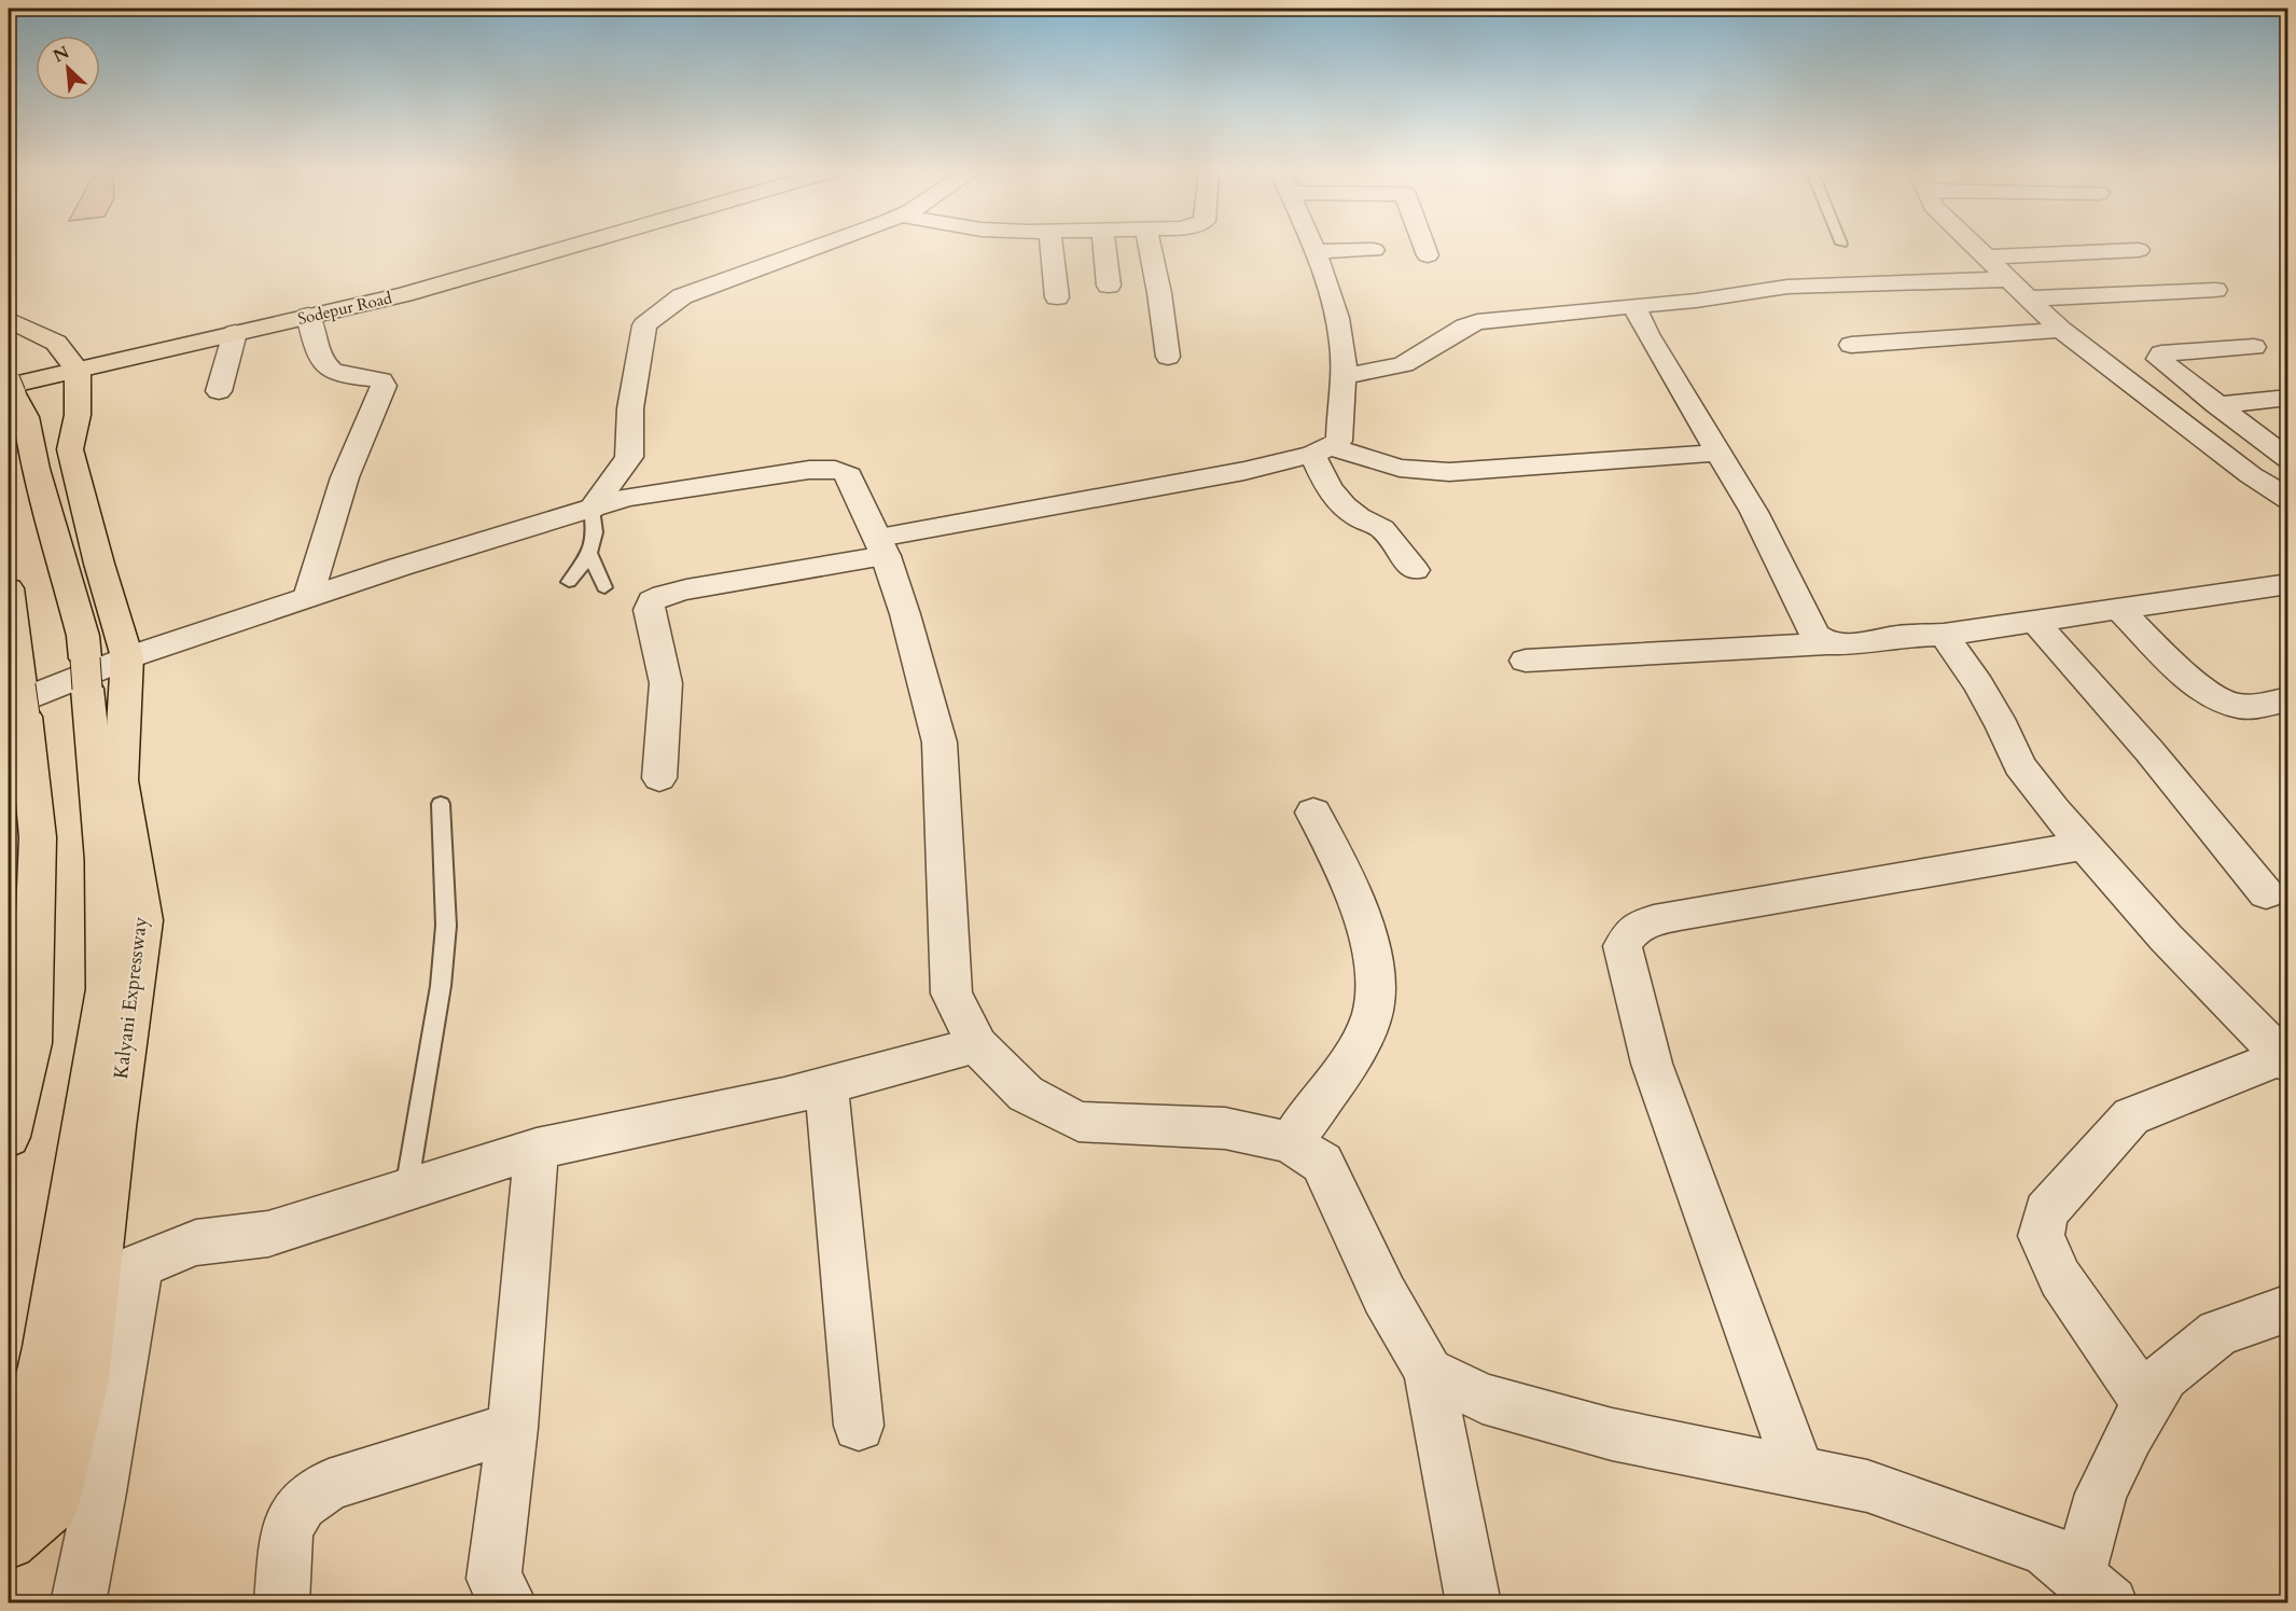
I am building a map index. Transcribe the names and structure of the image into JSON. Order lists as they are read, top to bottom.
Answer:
{
  "streets": {
    "main road": ["Sodepur Road", "Kalyani Expressway"]
  },
  "crossings": [
    ["Sodepur Road", "Kalyani Expressway"]
  ],
  "north": "top left"
}
